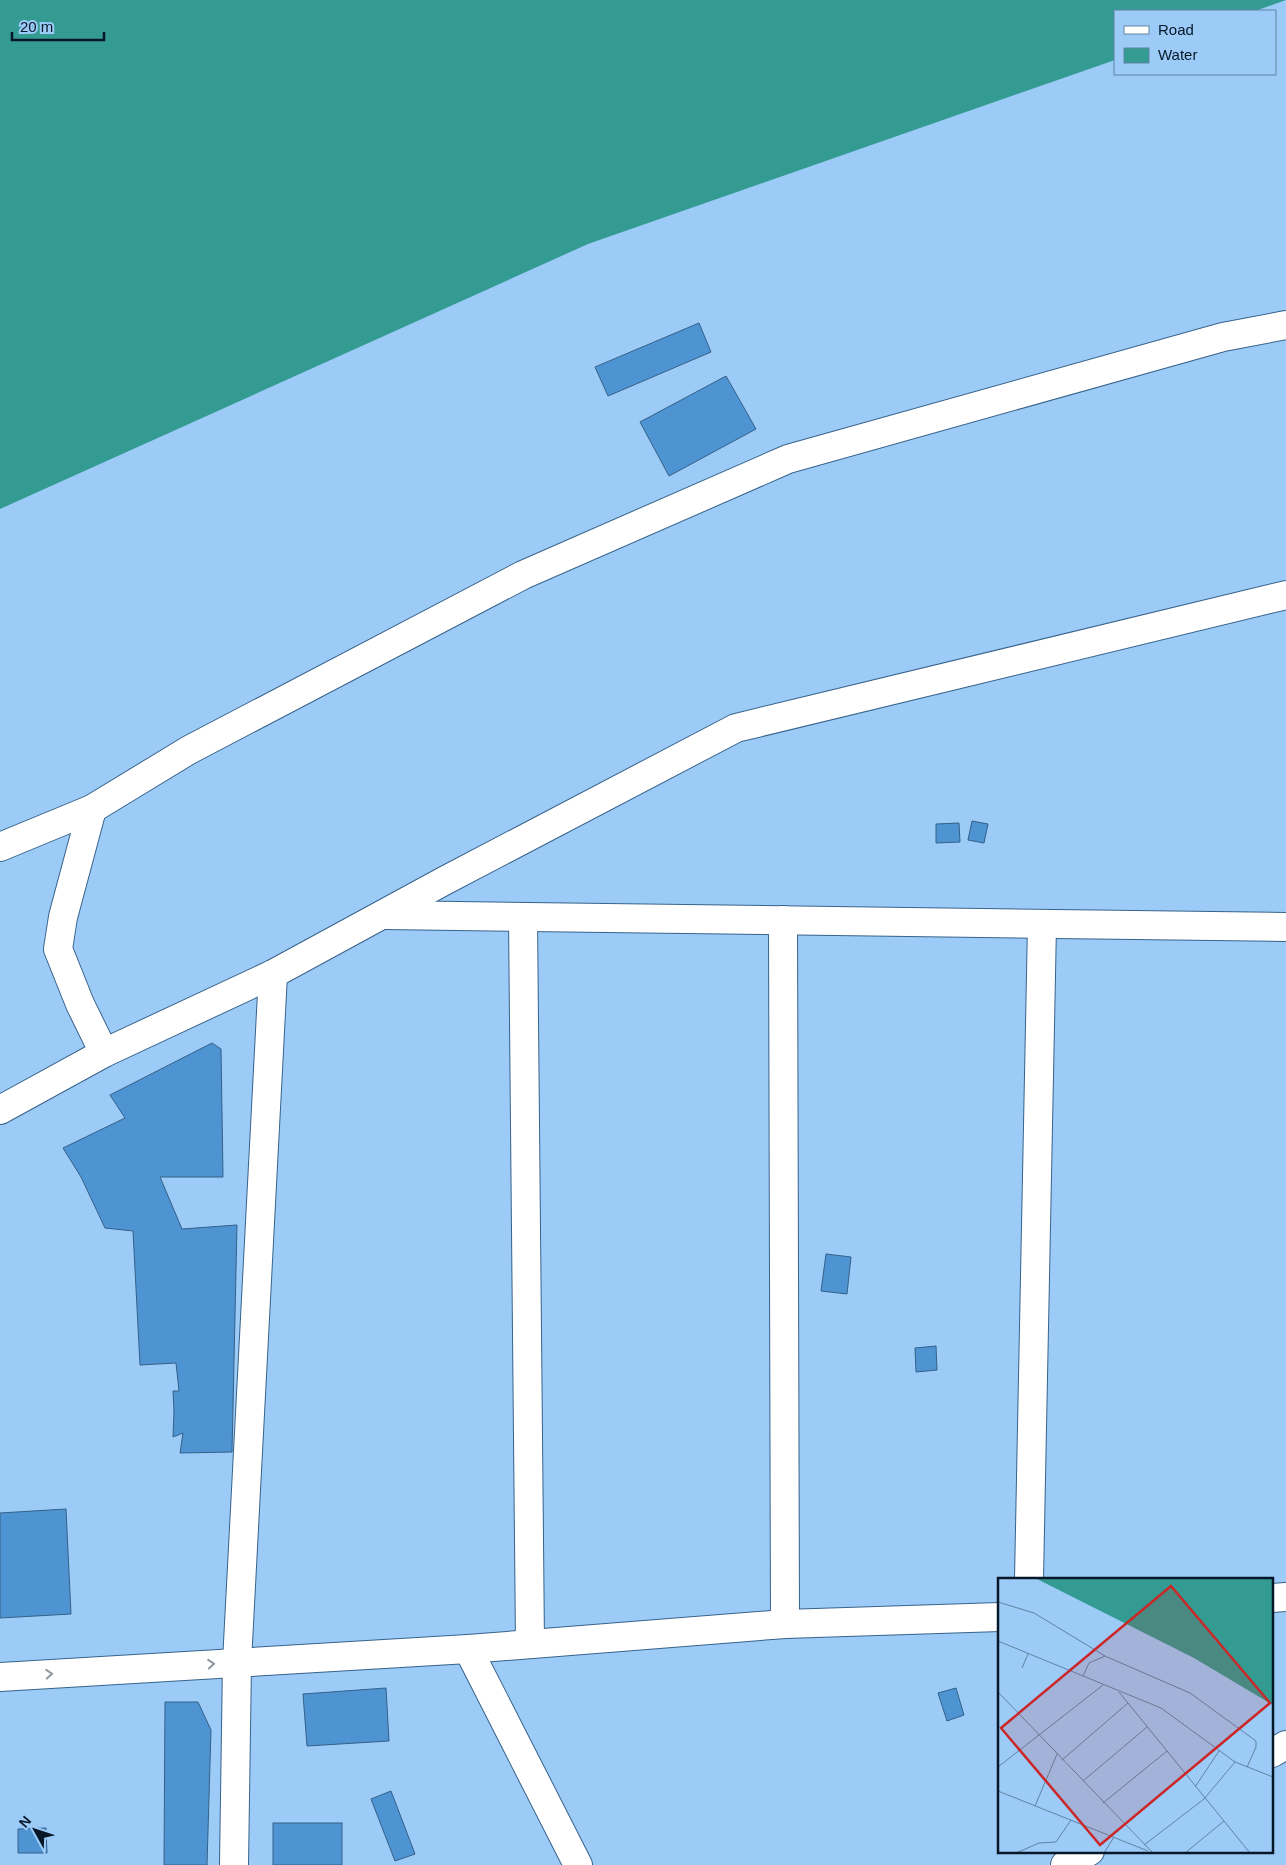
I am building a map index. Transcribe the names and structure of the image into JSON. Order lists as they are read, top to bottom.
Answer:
{
  "legend": ["Road", "Water"],
  "scale_bar": "20 m",
  "north": "top left"
}
